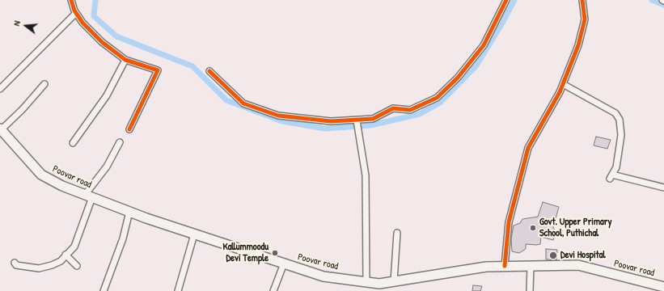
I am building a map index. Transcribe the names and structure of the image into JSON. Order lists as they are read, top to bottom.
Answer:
{
  "streets": {
    "main road": ["Poovar road"]
  },
  "places": ["Govt. Upper Primary School, Puthichal", "Kallummoodu Devi Temple", "Devi Hospital"],
  "north": "left"
}
